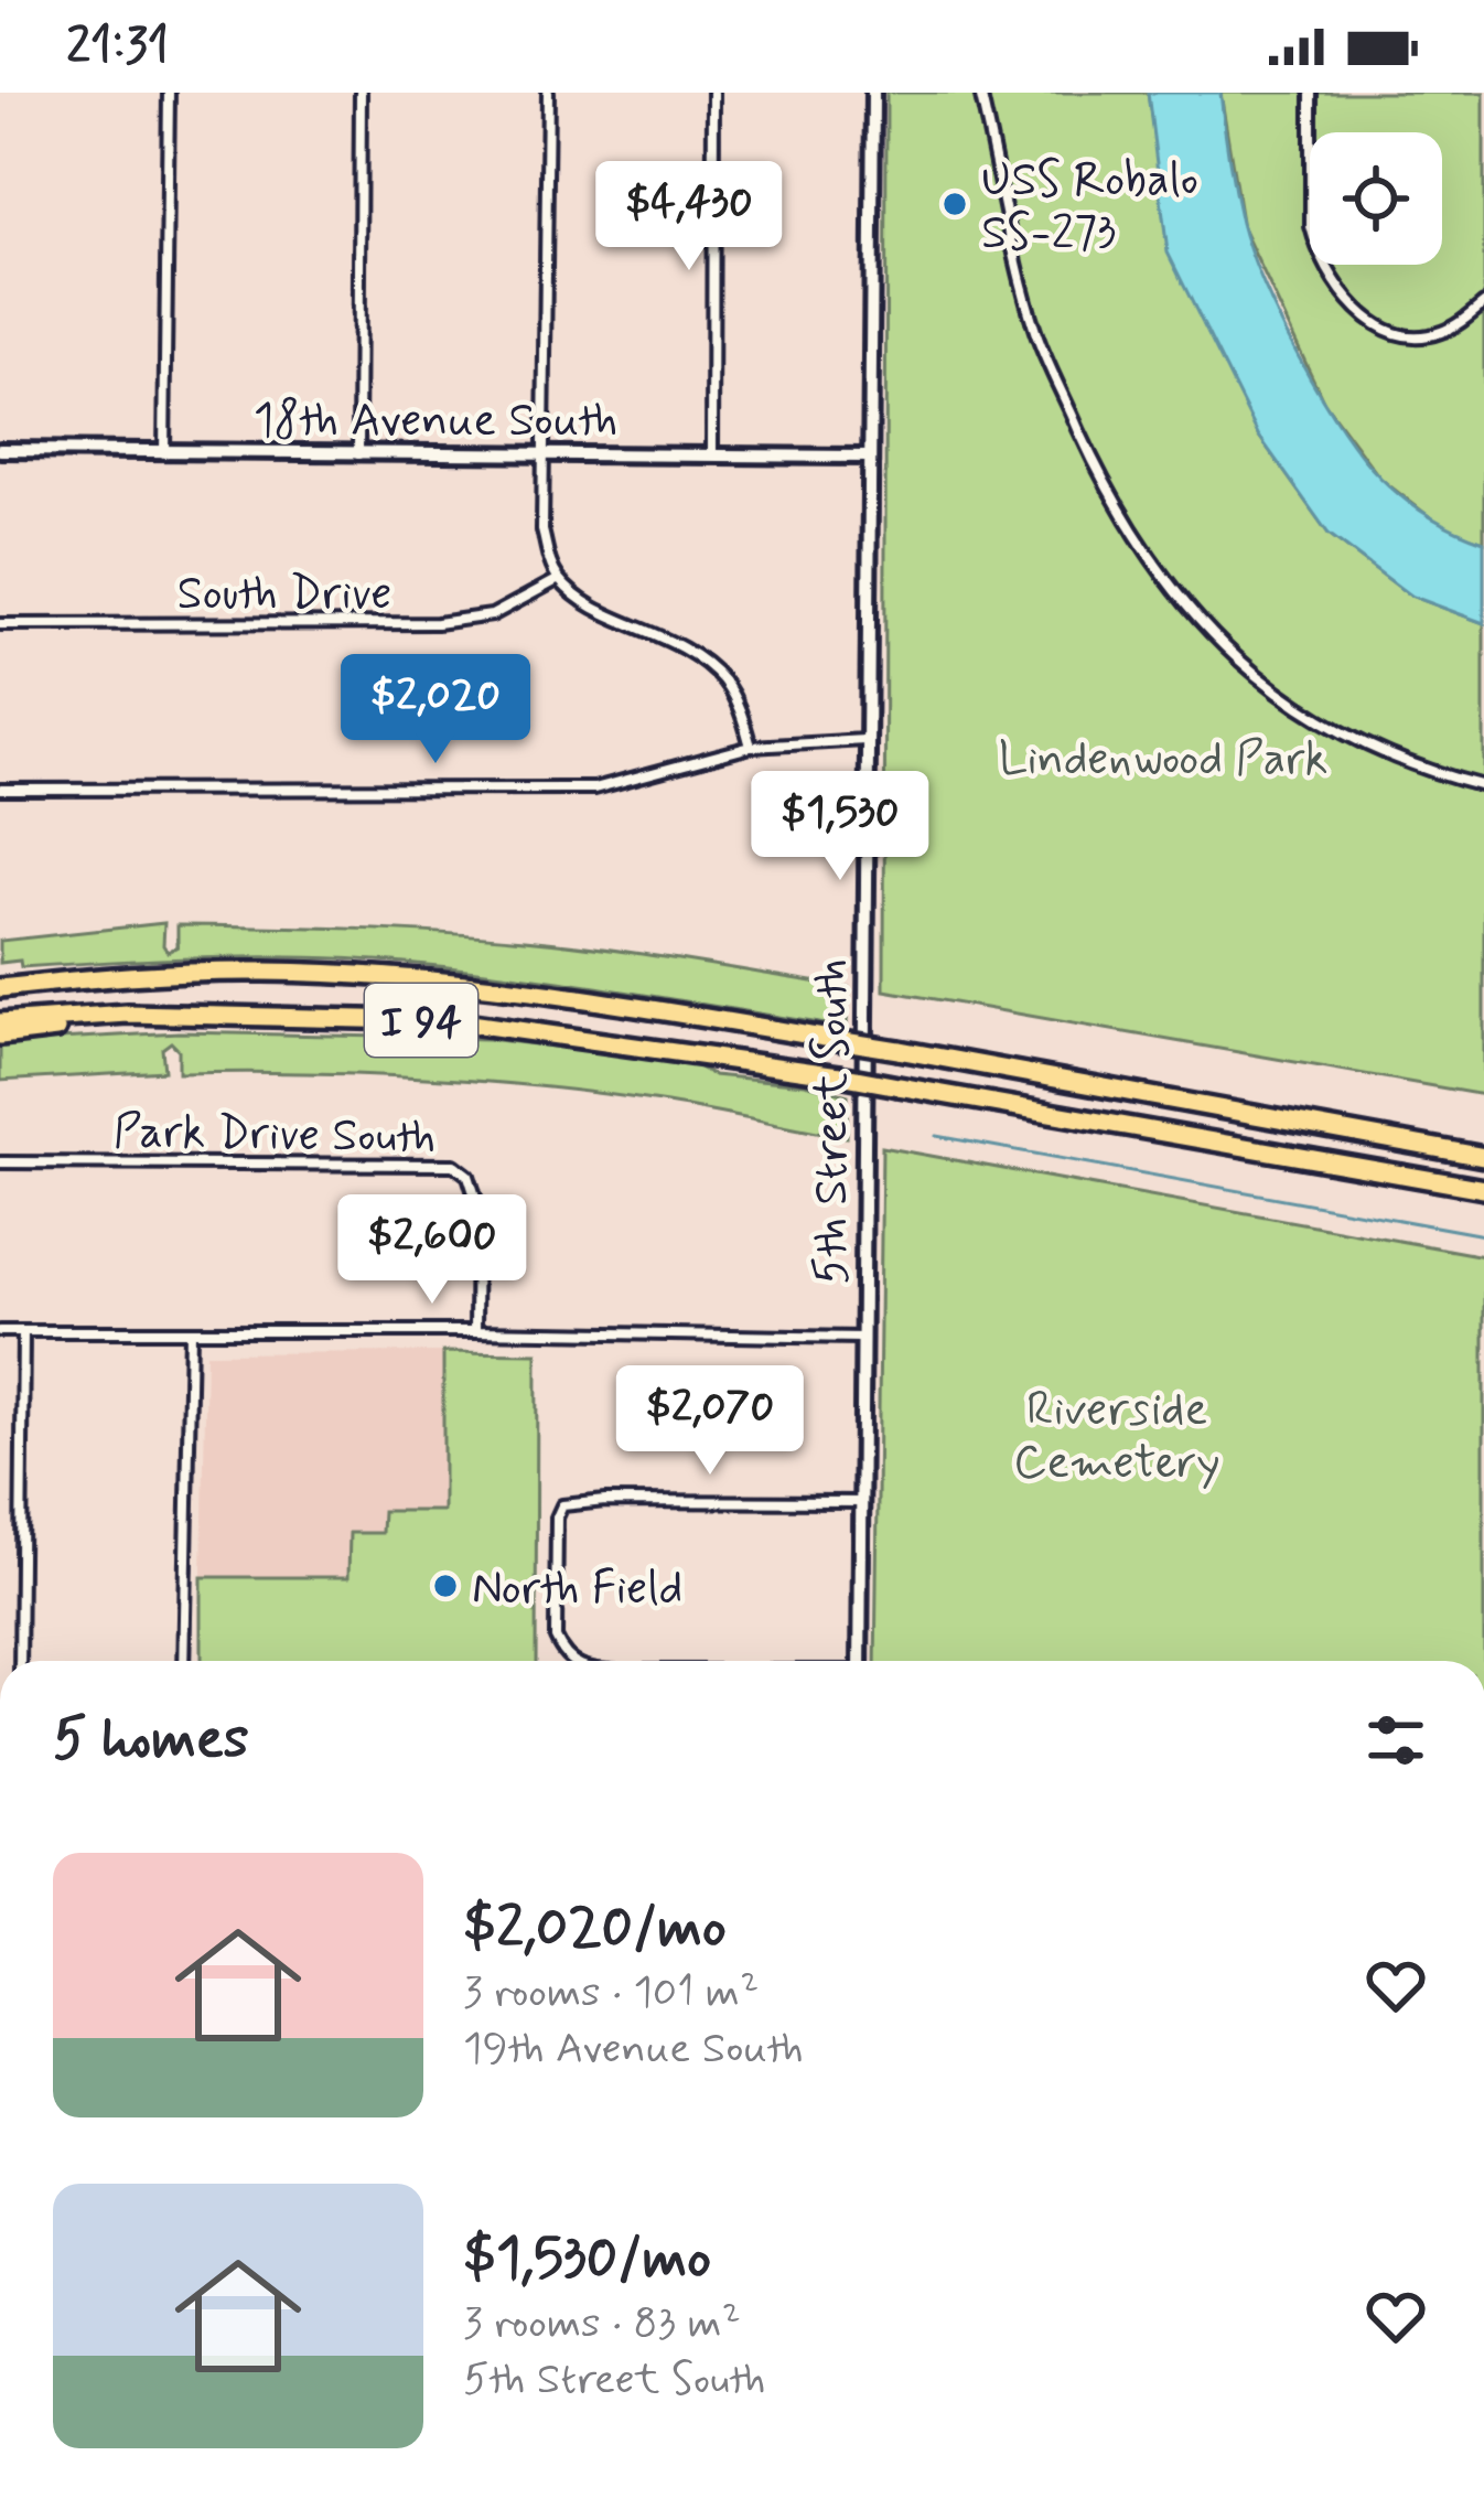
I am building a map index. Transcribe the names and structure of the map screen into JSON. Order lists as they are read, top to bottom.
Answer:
{
  "streets": {
    "highway": ["I 94"],
    "street": [
      "18th Avenue South",
      "South Drive",
      "5th Street South",
      "Park Drive South"
    ]
  },
  "crossings": [
    ["18th Avenue South", "5th Street South"]
  ],
  "parks": ["Lindenwood Park", "Riverside Cemetery"],
  "places": ["USS Robalo SS-273", "North Field"],
  "page": {
    "status": "21:31",
    "price": [
      "$4,430",
      "$2,020",
      "$1,530",
      "$2,600",
      "$2,070"
    ],
    "heading": "5 homes",
    "list": [
      {
        "name": "$2,020/mo",
        "note": "3 rooms · 101 m² · 19th Avenue South"
      },
      {
        "name": "$1,530/mo",
        "note": "3 rooms · 83 m² · 5th Street South"
      }
    ]
  }
}
